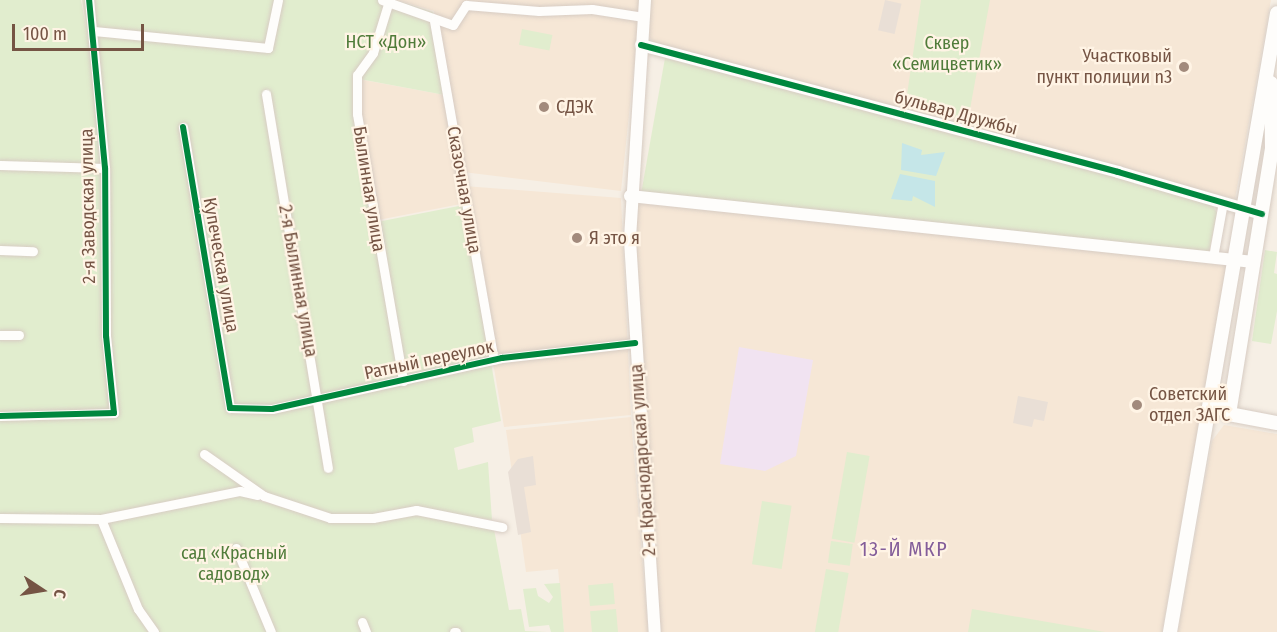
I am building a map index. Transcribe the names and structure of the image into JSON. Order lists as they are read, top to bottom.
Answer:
{
  "streets": {
    "street": [
      "бульвар Дружбы",
      "Былинная улица",
      "Сказочная улица",
      "2-я Заводская улица",
      "Купеческая улица",
      "2-я Былинная улица",
      "Ратный переулок",
      "2-я Краснодарская улица"
    ]
  },
  "crossings": [
    ["бульвар Дружбы", "2-я Краснодарская улица"],
    ["Былинная улица", "Ратный переулок"],
    ["Сказочная улица", "Ратный переулок"],
    ["Купеческая улица", "Ратный переулок"],
    ["2-я Былинная улица", "Ратный переулок"],
    ["Ратный переулок", "2-я Краснодарская улица"]
  ],
  "districts": ["13-Й МКР"],
  "parks": ["НСТ «Дон»", "Сквер «Семицветик»", "сад «Красный садовод»"],
  "places": [
    "Участковый пункт полиции n3",
    "СДЭК",
    "Я это я",
    "Советский отдел ЗАГС"
  ],
  "scale_bar": "100 m",
  "north": "right"
}
